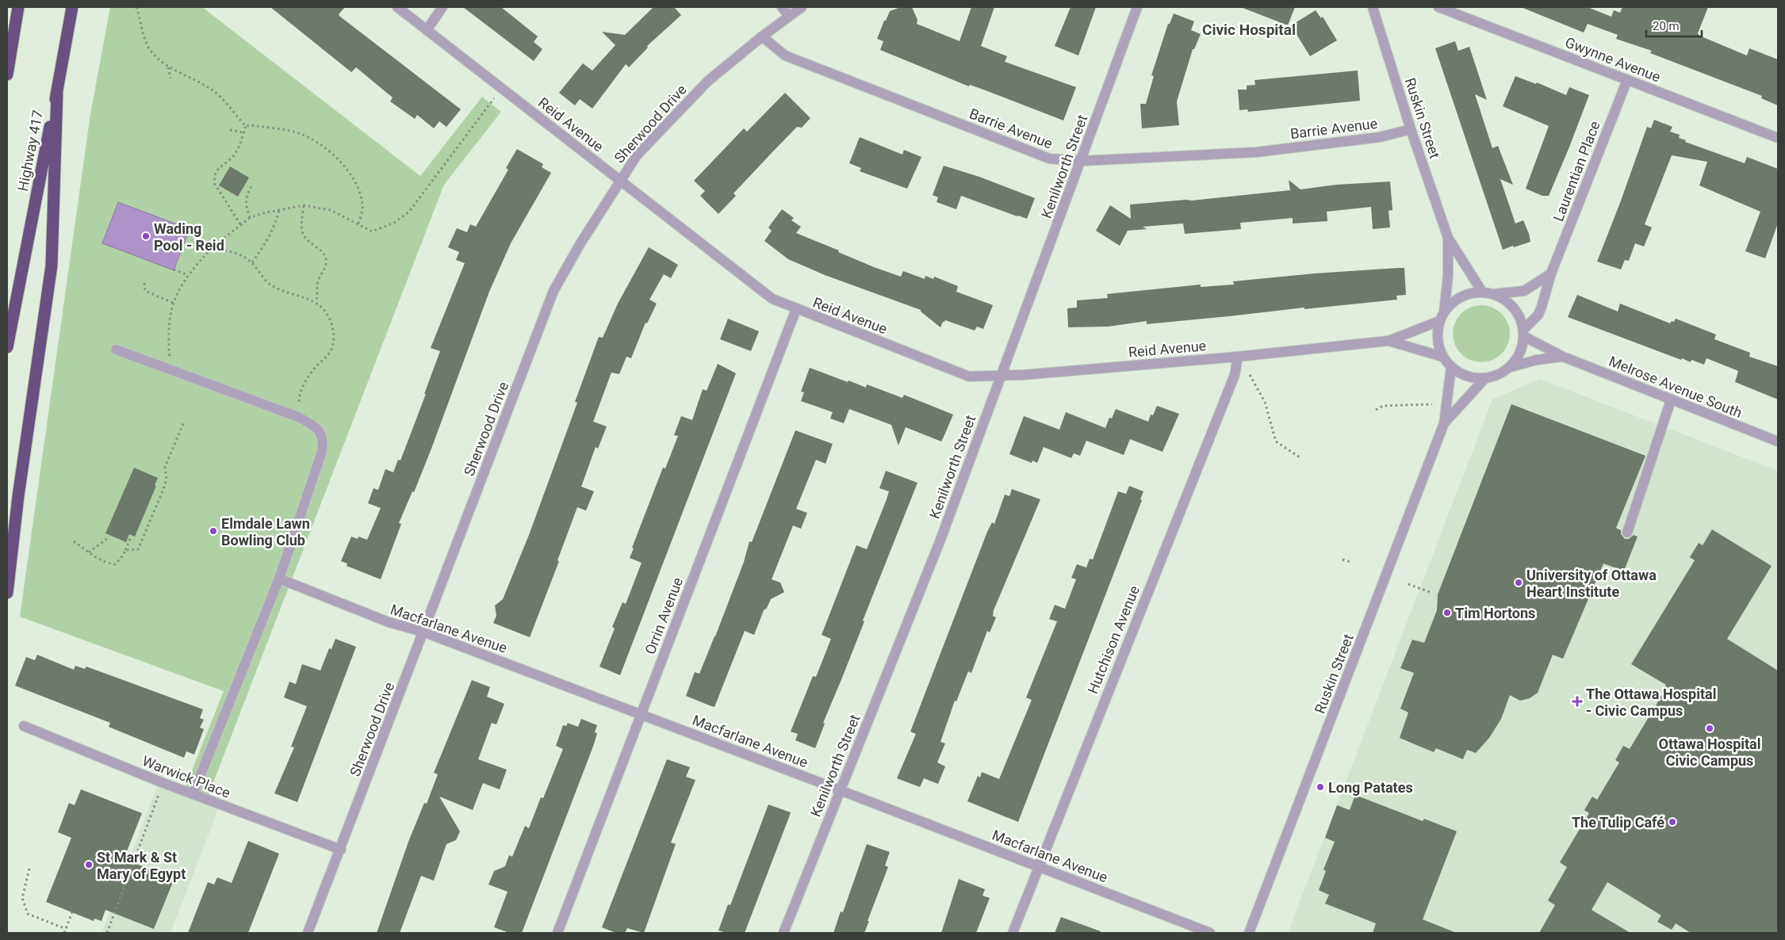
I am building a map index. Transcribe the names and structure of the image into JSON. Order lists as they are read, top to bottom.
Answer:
{
  "streets": {
    "highway": ["Highway 417"],
    "street": [
      "Gwynne Avenue",
      "Ruskin Street",
      "Sherwood Drive",
      "Reid Avenue",
      "Barrie Avenue",
      "Kenilworth Street",
      "Laurentian Place",
      "Melrose Avenue South",
      "Orrin Avenue",
      "Macfarlane Avenue",
      "Hutchison Avenue",
      "Warwick Place"
    ]
  },
  "crossings": [
    ["Gwynne Avenue", "Laurentian Place"],
    ["Ruskin Street", "Reid Avenue"],
    ["Ruskin Street", "Barrie Avenue"],
    ["Ruskin Street", "Laurentian Place"],
    ["Ruskin Street", "Melrose Avenue South"],
    ["Sherwood Drive", "Reid Avenue"],
    ["Sherwood Drive", "Barrie Avenue"],
    ["Sherwood Drive", "Macfarlane Avenue"],
    ["Sherwood Drive", "Warwick Place"],
    ["Reid Avenue", "Kenilworth Street"],
    ["Reid Avenue", "Laurentian Place"],
    ["Reid Avenue", "Melrose Avenue South"],
    ["Reid Avenue", "Orrin Avenue"],
    ["Reid Avenue", "Hutchison Avenue"],
    ["Barrie Avenue", "Kenilworth Street"],
    ["Kenilworth Street", "Macfarlane Avenue"],
    ["Laurentian Place", "Melrose Avenue South"],
    ["Orrin Avenue", "Macfarlane Avenue"],
    ["Macfarlane Avenue", "Hutchison Avenue"]
  ],
  "districts": ["Civic Hospital"],
  "places": {
    "other": [
      "Wading Pool - Reid",
      "Elmdale Lawn Bowling Club",
      "University of Ottawa Heart Institute",
      "Tim Hortons",
      "Ottawa Hospital Civic Campus",
      "Long Patates",
      "The Tulip Café",
      "St Mark & St Mary of Egypt"
    ],
    "health": ["The Ottawa Hospital - Civic Campus"]
  },
  "scale_bar": "20 m"
}
